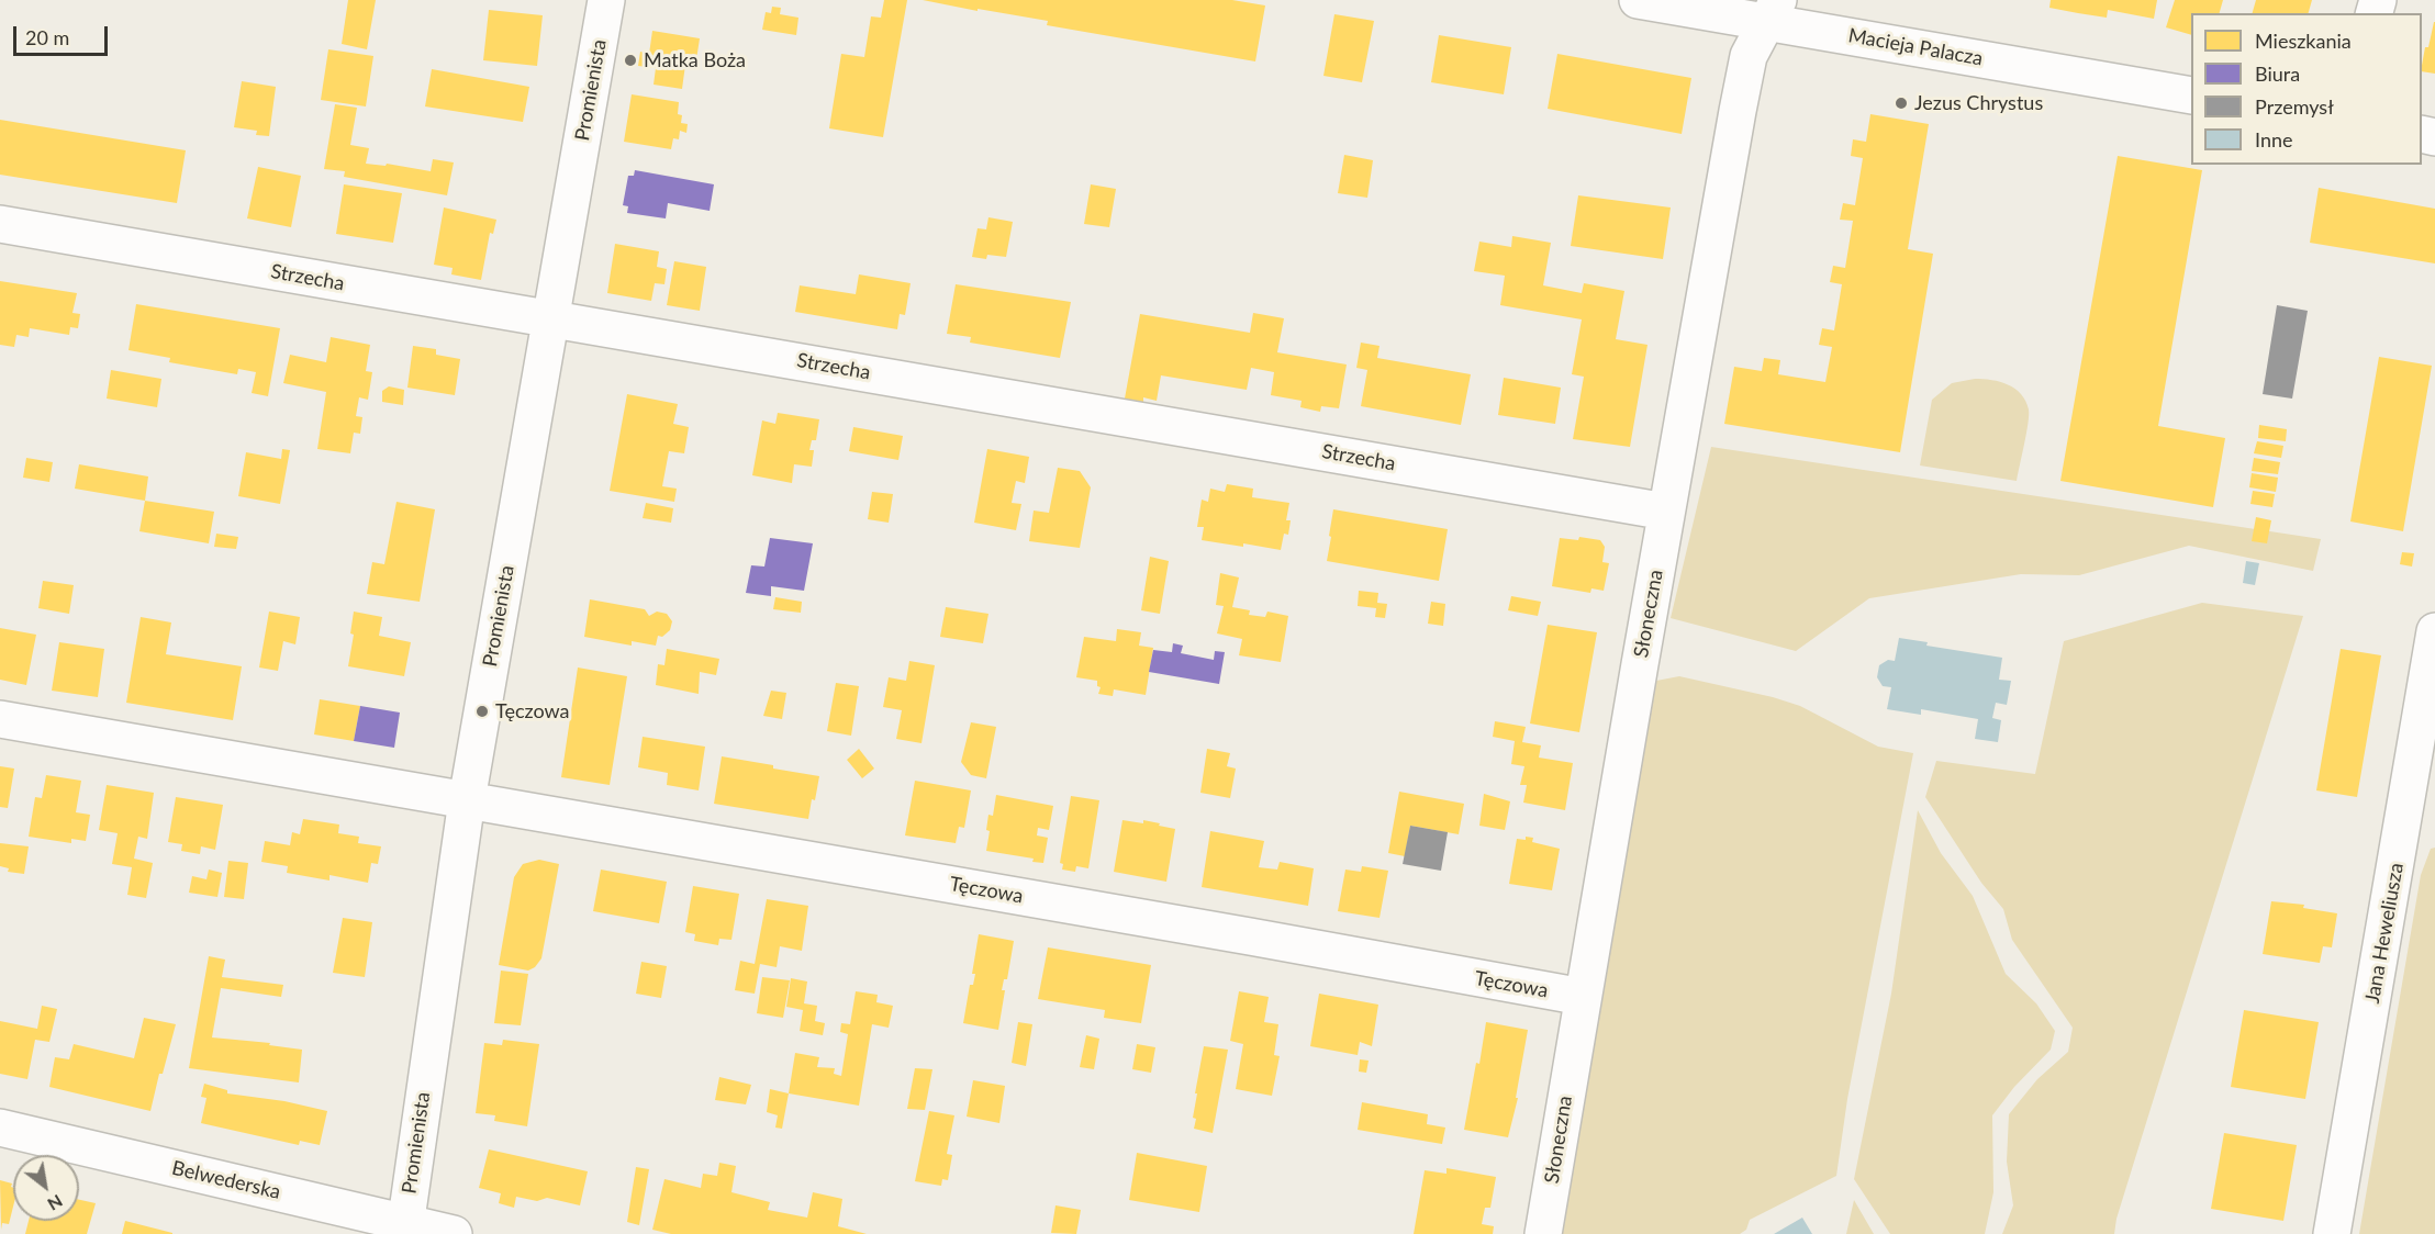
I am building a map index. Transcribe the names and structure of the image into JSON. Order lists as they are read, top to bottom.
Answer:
{
  "streets": {
    "street": [
      "Macieja Palacza",
      "Promienista",
      "Strzecha",
      "Słoneczna",
      "Tęczowa",
      "Jana Heweliusza",
      "Belwederska"
    ]
  },
  "crossings": [
    ["Macieja Palacza", "Słoneczna"],
    ["Promienista", "Strzecha"],
    ["Promienista", "Tęczowa"],
    ["Promienista", "Belwederska"],
    ["Strzecha", "Słoneczna"],
    ["Słoneczna", "Tęczowa"]
  ],
  "places": ["Matka Boża", "Jezus Chrystus", "Tęczowa"],
  "legend": [
    "Mieszkania",
    "Biura",
    "Przemysł",
    "Inne"
  ],
  "scale_bar": "20 m",
  "north": "bottom right"
}
